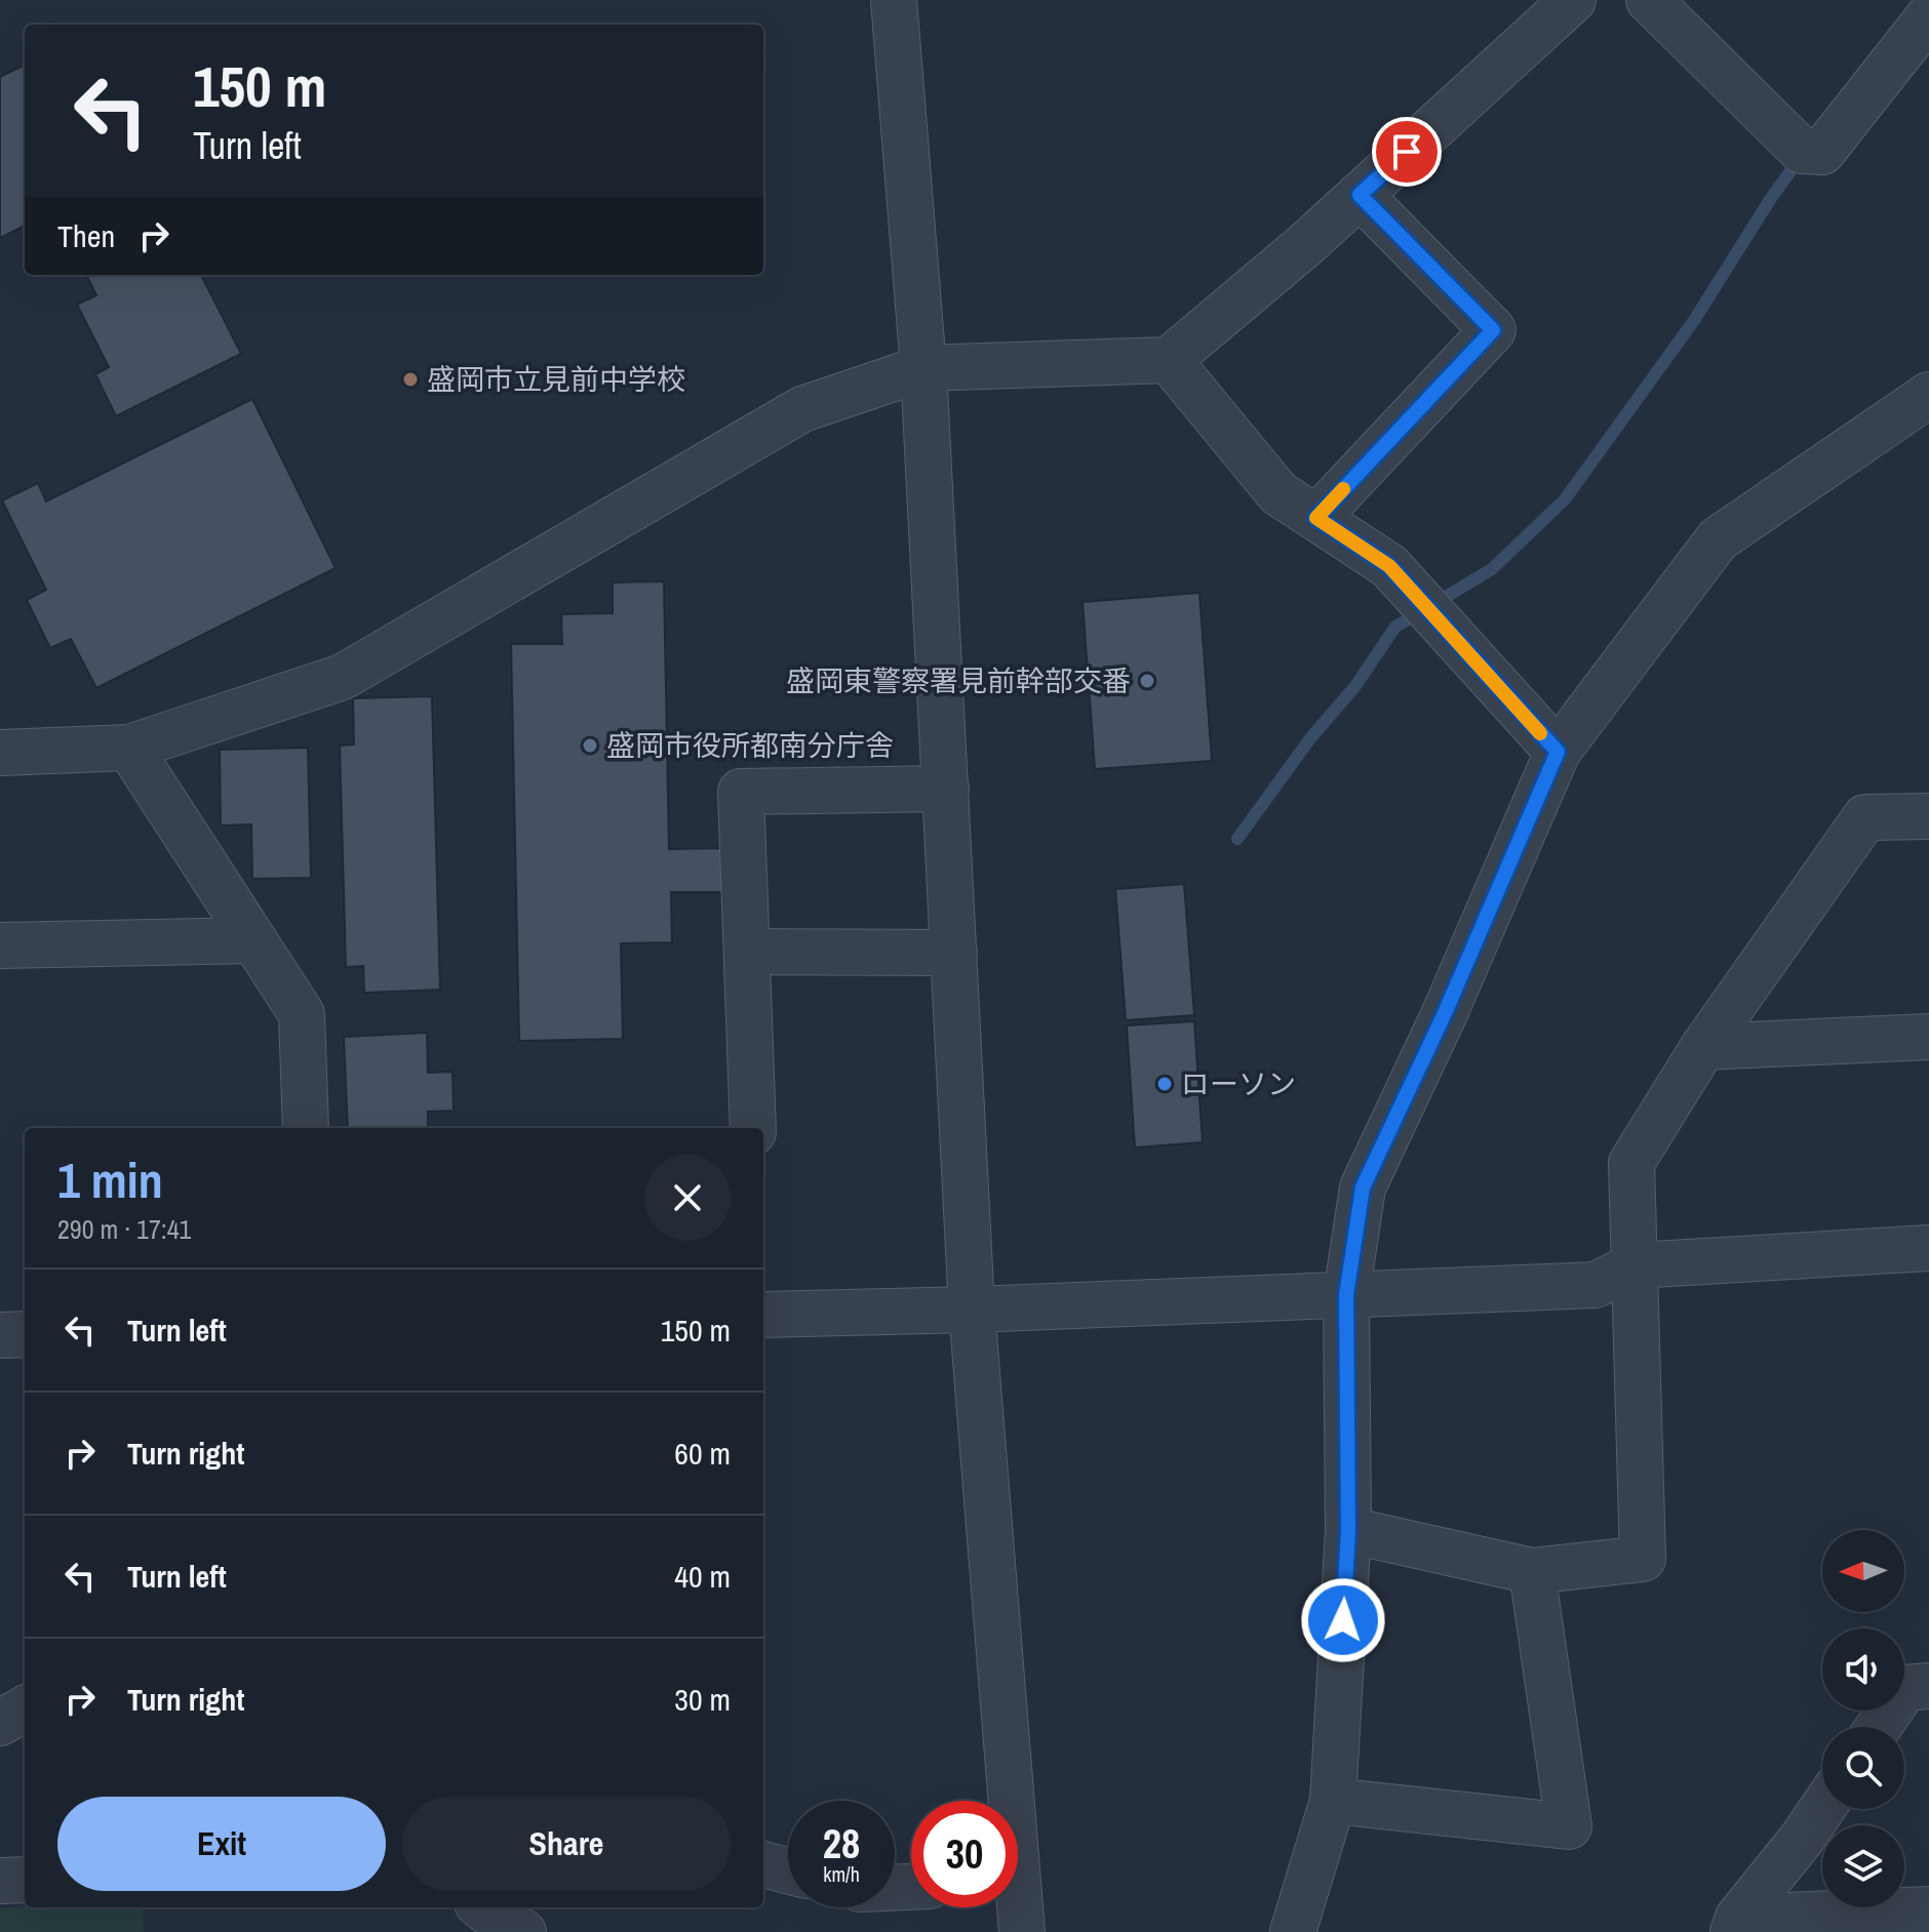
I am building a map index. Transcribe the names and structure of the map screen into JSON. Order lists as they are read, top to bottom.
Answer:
{
  "places": [
    "盛岡市立見前中学校",
    "盛岡東警察署見前幹部交番",
    "盛岡市役所都南分庁舎",
    "ローソン"
  ],
  "north": "left",
  "page": {
    "turn": ["150 m", "Turn left"],
    "then": "Then",
    "heading": ["1 min", "290 m · 17:41"],
    "list": [
      {
        "name": "Turn left",
        "value": "150 m"
      },
      {
        "name": "Turn right",
        "value": "60 m"
      },
      {
        "name": "Turn left",
        "value": "40 m"
      },
      {
        "name": "Turn right",
        "value": "30 m"
      }
    ],
    "buttons": ["Exit", "Share"],
    "speed": "28 km/h",
    "limit": "30"
  }
}
